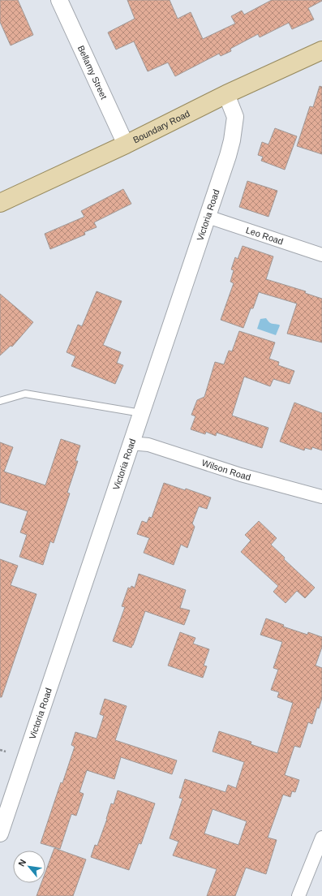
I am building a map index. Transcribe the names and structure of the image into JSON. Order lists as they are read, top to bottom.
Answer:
{
  "streets": {
    "main road": ["Boundary Road"],
    "street": [
      "Bellamy Street",
      "Victoria Road",
      "Leo Road",
      "Wilson Road"
    ]
  },
  "crossings": [
    ["Bellamy Street", "Boundary Road"],
    ["Boundary Road", "Victoria Road"],
    ["Victoria Road", "Leo Road"],
    ["Victoria Road", "Wilson Road"]
  ],
  "north": "top left"
}
